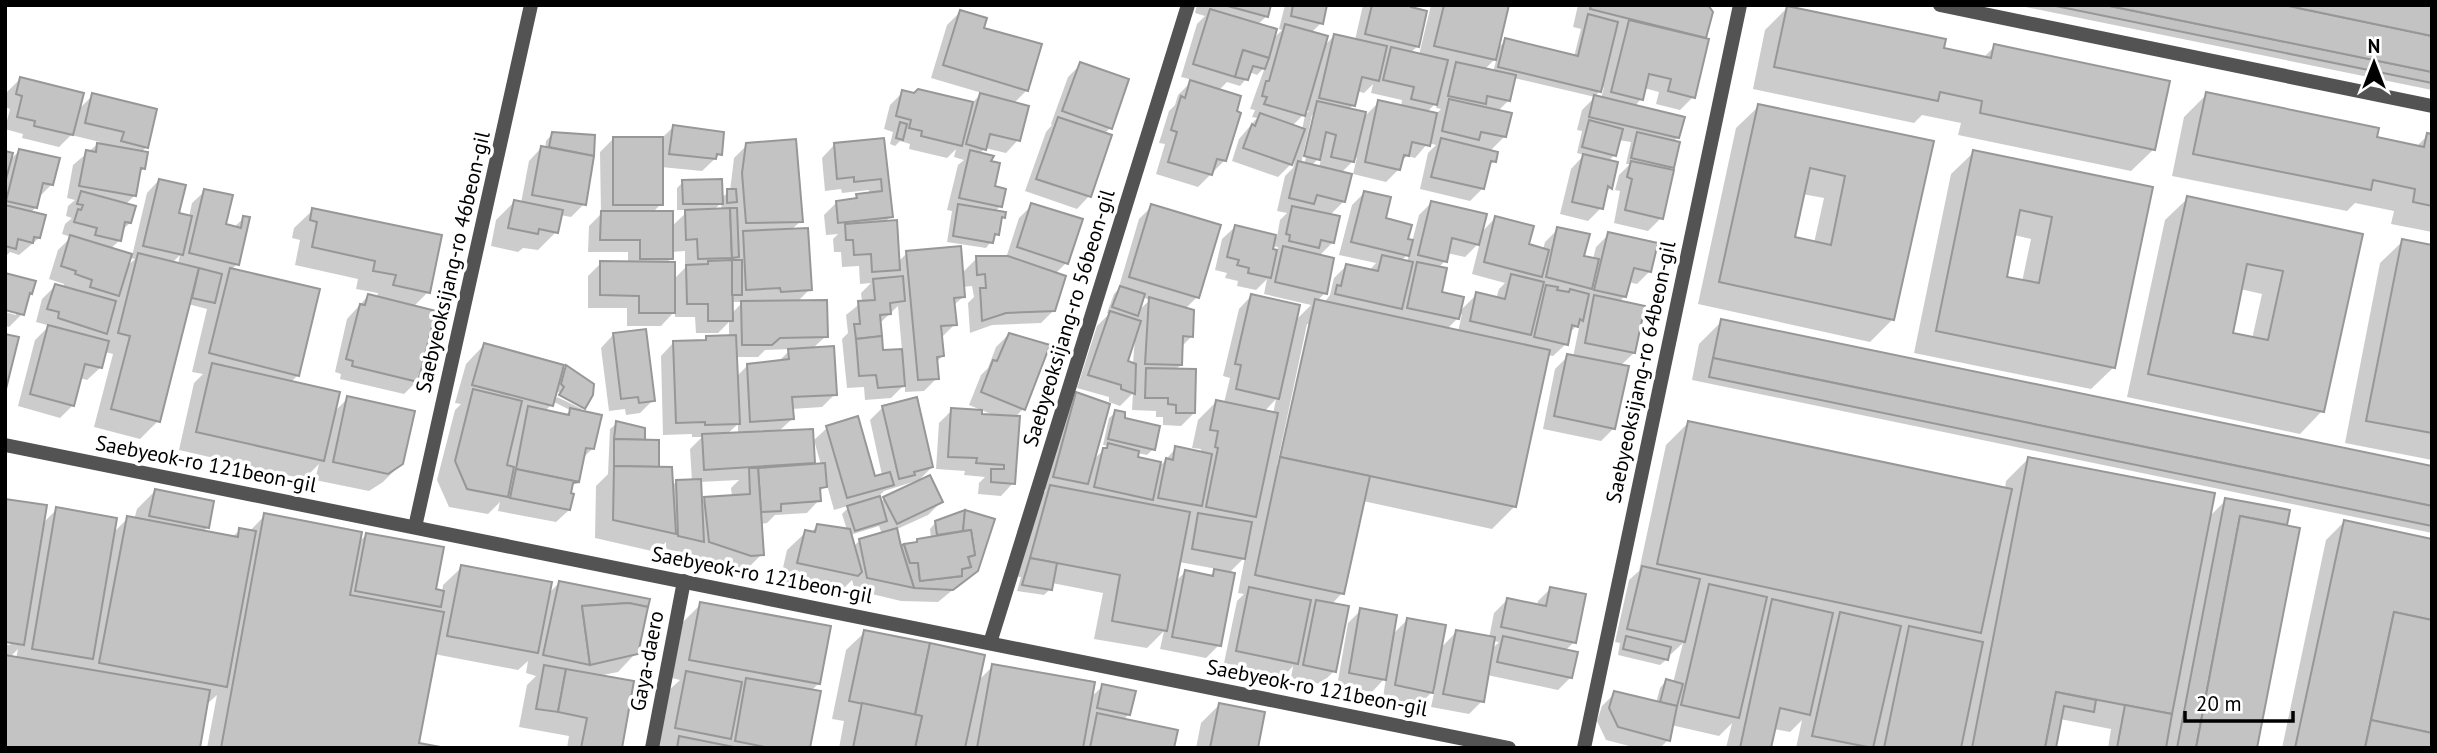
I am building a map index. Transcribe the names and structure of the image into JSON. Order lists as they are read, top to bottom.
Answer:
{
  "streets": {
    "street": [
      "Saebyeoksijang-ro 46beon-gil",
      "Saebyeoksijang-ro 56beon-gil",
      "Saebyeoksijang-ro 64beon-gil",
      "Saebyeok-ro 121beon-gil",
      "Gaya-daero"
    ]
  },
  "crossings": [
    ["Saebyeoksijang-ro 46beon-gil", "Saebyeok-ro 121beon-gil"],
    ["Saebyeoksijang-ro 56beon-gil", "Saebyeok-ro 121beon-gil"],
    ["Saebyeok-ro 121beon-gil", "Gaya-daero"]
  ],
  "scale_bar": "20 m",
  "north": "top"
}
